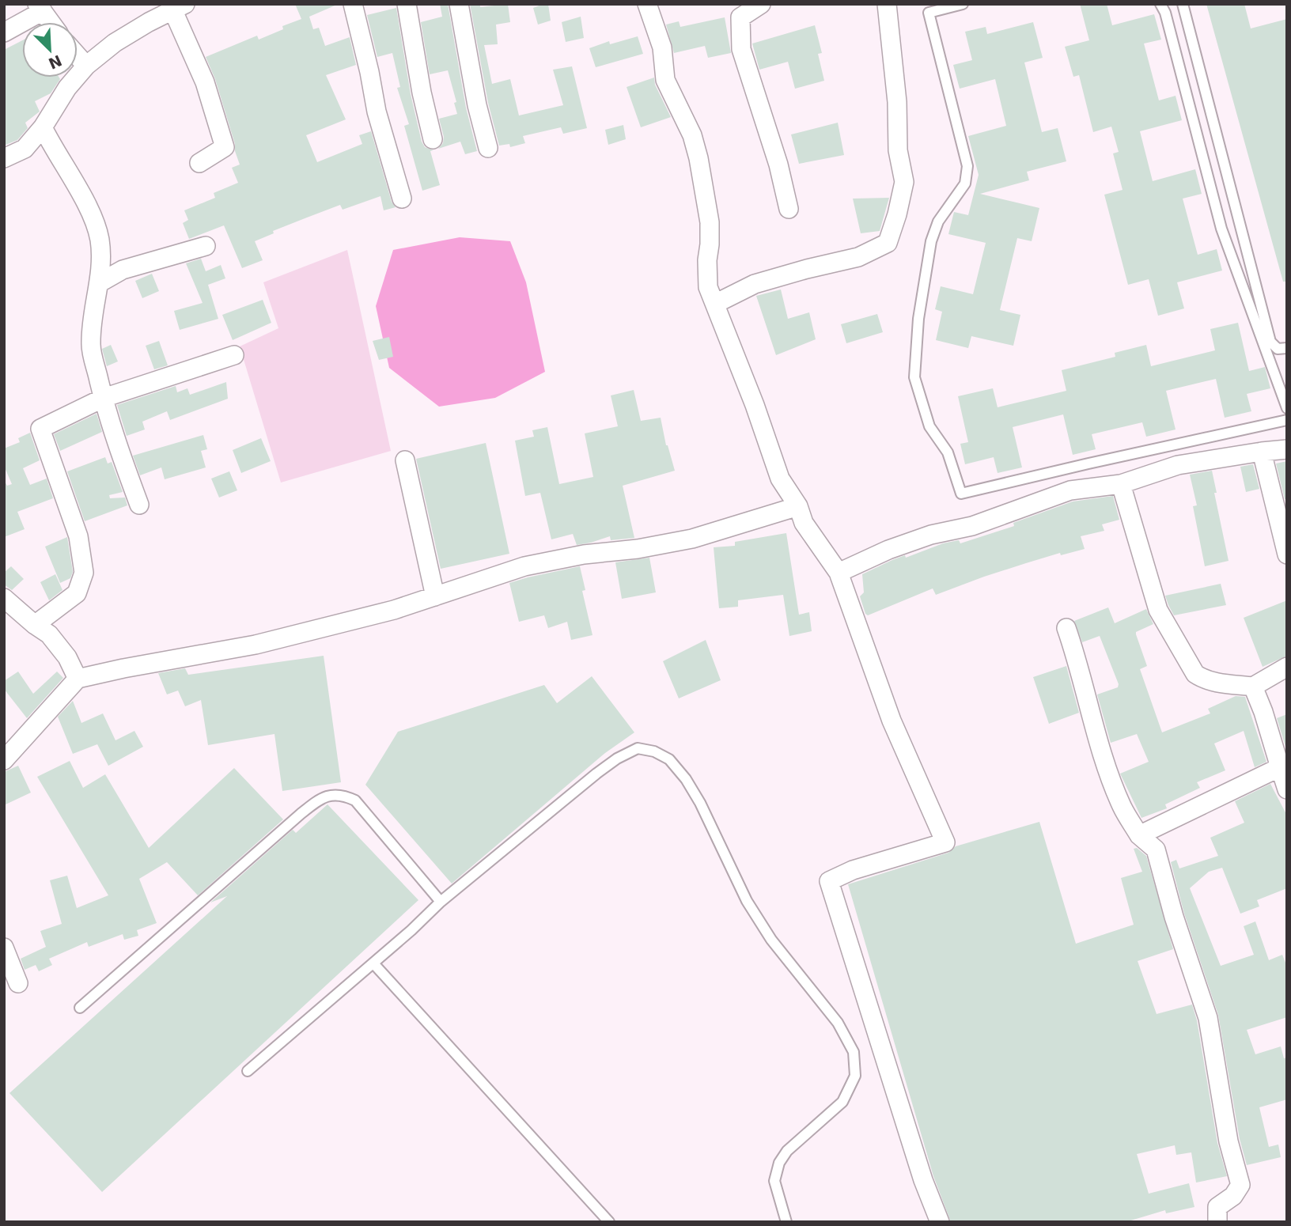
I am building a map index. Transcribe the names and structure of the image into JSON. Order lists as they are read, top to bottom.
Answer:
{
  "north": "bottom right"
}
